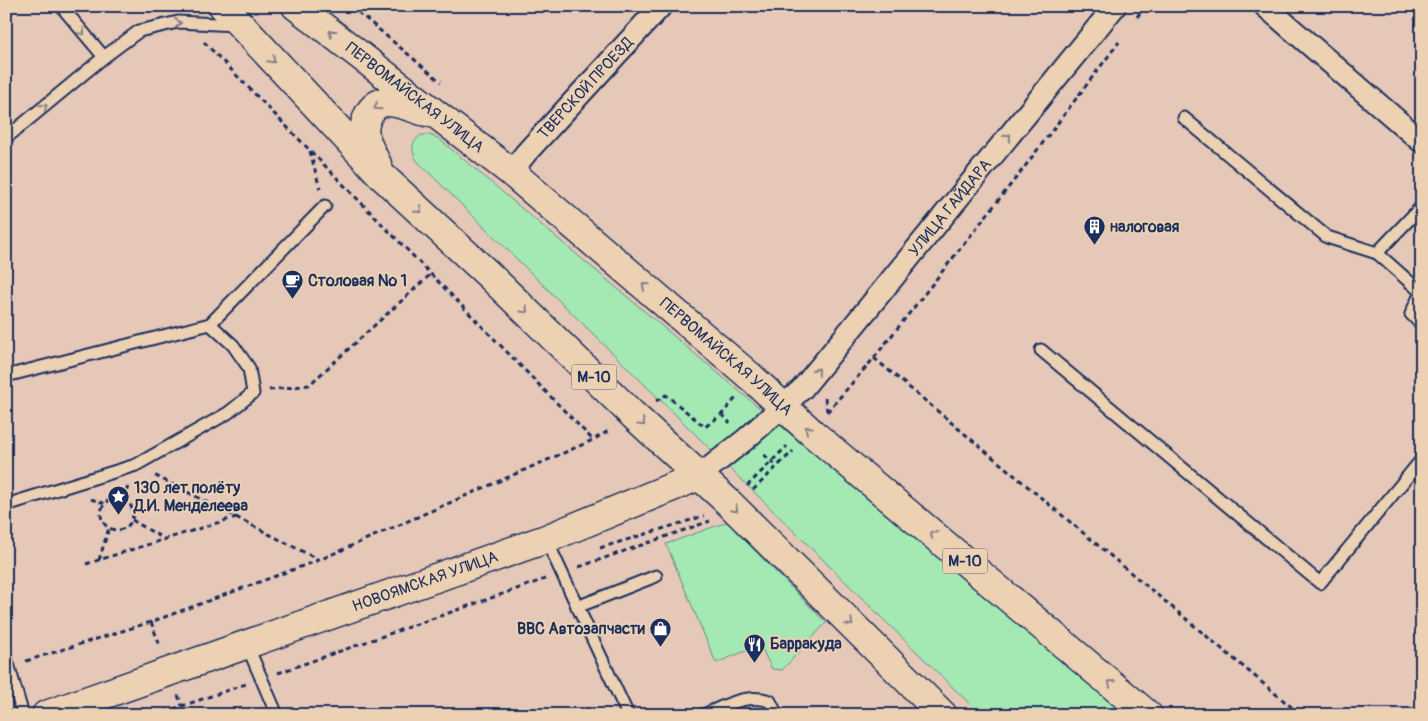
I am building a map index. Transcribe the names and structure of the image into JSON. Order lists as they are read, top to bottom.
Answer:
{
  "streets": {
    "main road": ["ПЕРВОМАЙСКАЯ УЛИЦА", "М-10", "НОВОЯМСКАЯ УЛИЦА"],
    "street": ["ТВЕРСКОЙ ПРОЕЗД", "УЛИЦА ГАЙДАРА"]
  },
  "crossings": [
    ["ТВЕРСКОЙ ПРОЕЗД", "ПЕРВОМАЙСКАЯ УЛИЦА"],
    ["ПЕРВОМАЙСКАЯ УЛИЦА", "УЛИЦА ГАЙДАРА"],
    ["ПЕРВОМАЙСКАЯ УЛИЦА", "НОВОЯМСКАЯ УЛИЦА"],
    ["УЛИЦА ГАЙДАРА", "НОВОЯМСКАЯ УЛИЦА"],
    ["М-10", "НОВОЯМСКАЯ УЛИЦА"]
  ],
  "one_way": ["УЛИЦА ГАЙДАРА"],
  "places": {
    "building": ["налоговая"],
    "cafe": ["Столовая № 1"],
    "place": ["130 лет полёту Д.И. Менделеева"],
    "shop": ["ВВС Автозапчасти"],
    "restaurant": ["Барракуда"]
  }
}
